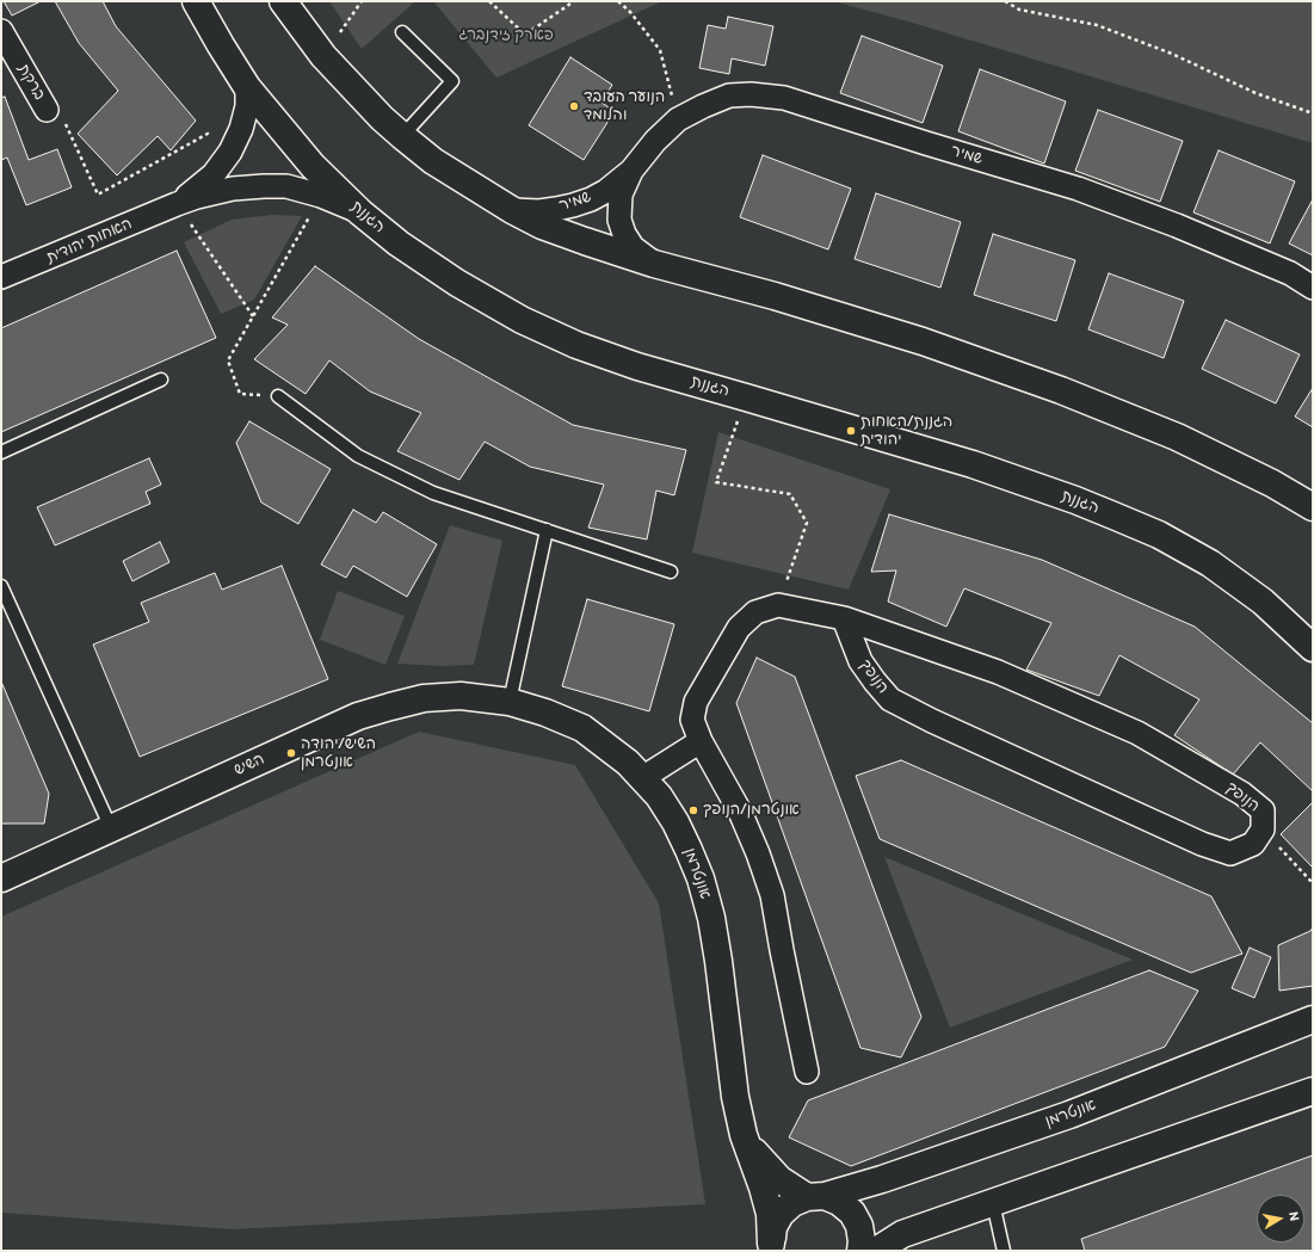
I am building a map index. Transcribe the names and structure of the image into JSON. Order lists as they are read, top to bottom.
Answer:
{
  "streets": {
    "street": [
      "ברקת",
      "שמיר",
      "הגננת",
      "האחות יהודית",
      "הנופך",
      "השיש",
      "אונטרמן"
    ]
  },
  "crossings": [
    ["השיש", "אונטרמן"]
  ],
  "parks": ["פארק זידנברג"],
  "places": [
    "הנוער העובד והלומד",
    "הגננת/האחות יהודית",
    "השיש/יהודה אונטרמן",
    "אונטרמן/הנופך"
  ],
  "north": "right"
}
